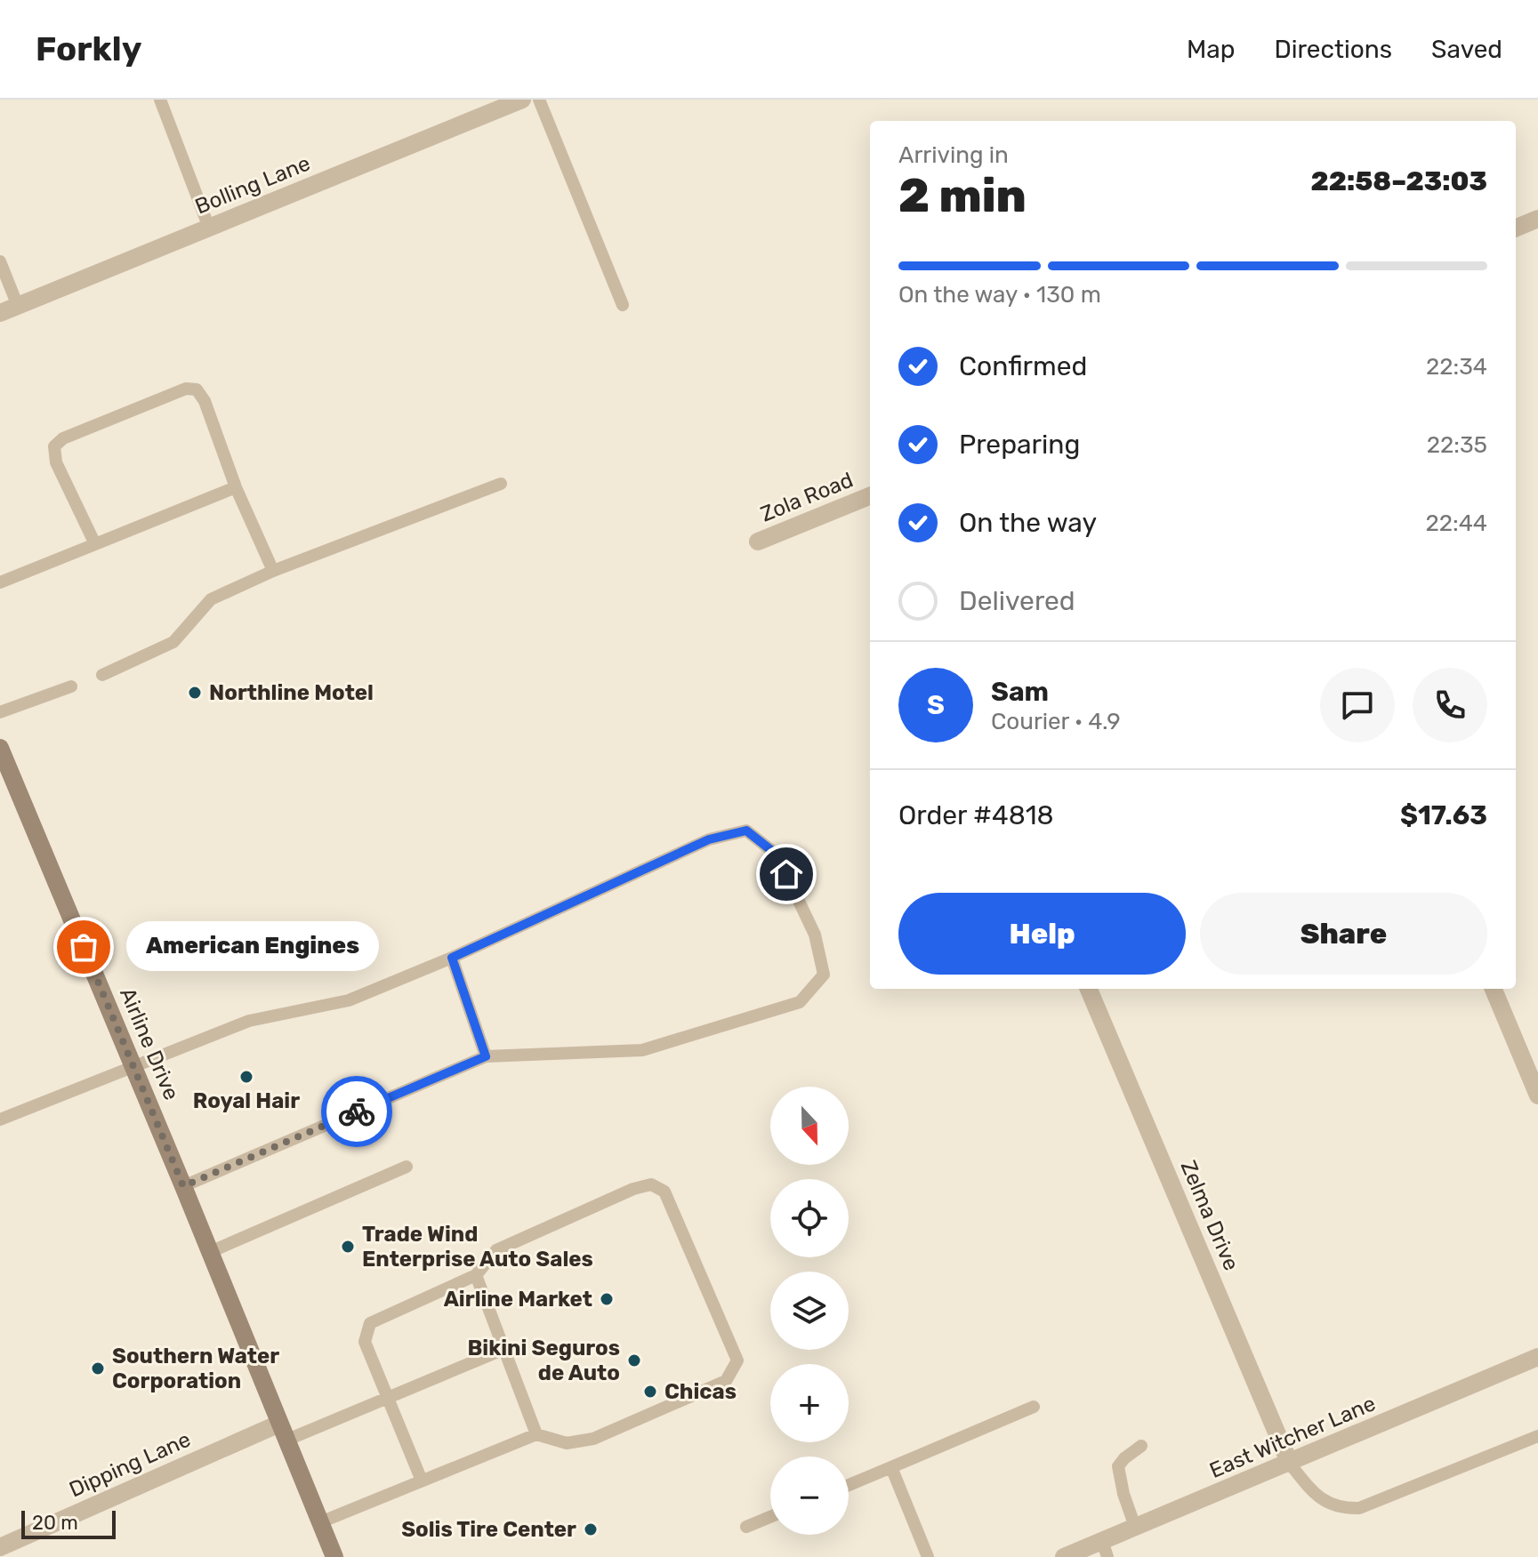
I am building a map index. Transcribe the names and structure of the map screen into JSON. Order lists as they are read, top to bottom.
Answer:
{
  "streets": {
    "main road": ["Airline Drive"],
    "street": [
      "Bolling Lane",
      "Zola Road",
      "Zelma Drive",
      "East Witcher Lane",
      "Dipping Lane"
    ]
  },
  "crossings": [
    ["Airline Drive", "Dipping Lane"],
    ["Zelma Drive", "East Witcher Lane"]
  ],
  "places": [
    "Northline Motel",
    "American Engines",
    "Royal Hair",
    "Trade Wind Enterprise Auto Sales",
    "Airline Market",
    "Bikini Seguros de Auto",
    "Southern Water Corporation",
    "Chicas",
    "Solis Tire Center"
  ],
  "scale_bar": "20 m",
  "north": "bottom",
  "page": {
    "header": "Forkly",
    "nav": ["Map", "Directions", "Saved"],
    "heading": ["2 min", "Arriving in", "22:58–23:03"],
    "panel": [
      "Sam",
      "Courier · 4.9",
      "Order #4818",
      "$17.63"
    ],
    "bar": "On the way · 130 m",
    "list": [
      ["Confirmed", "22:34"],
      ["Preparing", "22:35"],
      ["On the way", "22:44"],
      "Delivered"
    ],
    "round": "S",
    "buttons": ["Help", "Share"],
    "bubble": "American Engines",
    "map_buttons": ["+", "−"],
    "scale": "20 m"
  }
}
